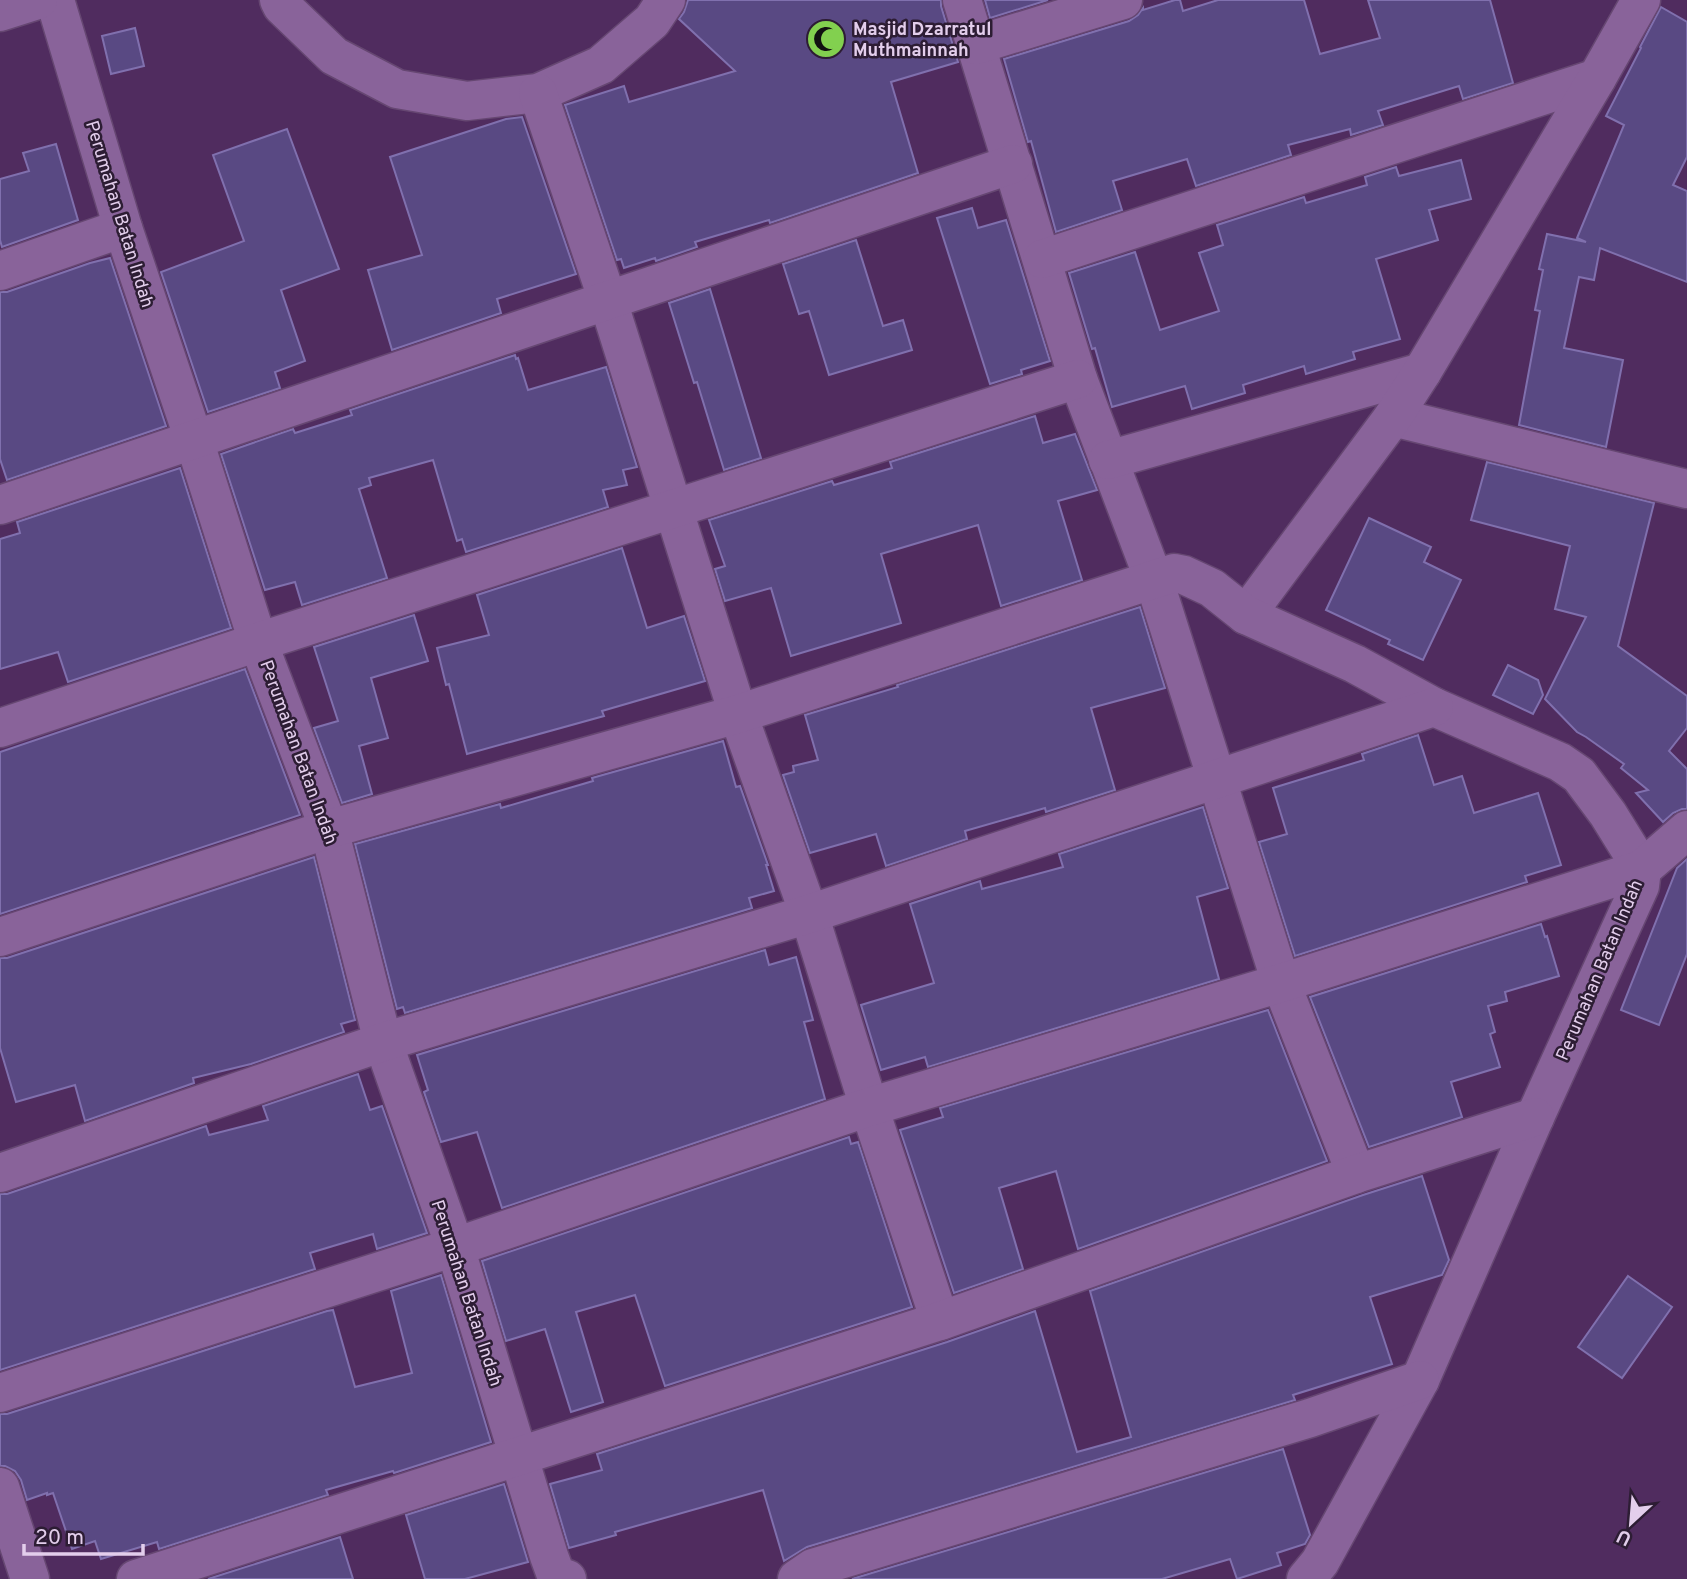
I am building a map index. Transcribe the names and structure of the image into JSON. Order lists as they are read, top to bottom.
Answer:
{
  "streets": {
    "street": ["Perumahan Batan Indah"]
  },
  "places": {
    "mosque": ["Masjid Dzarratul Muthmainnah"]
  },
  "scale_bar": "20 m",
  "north": "bottom left"
}
